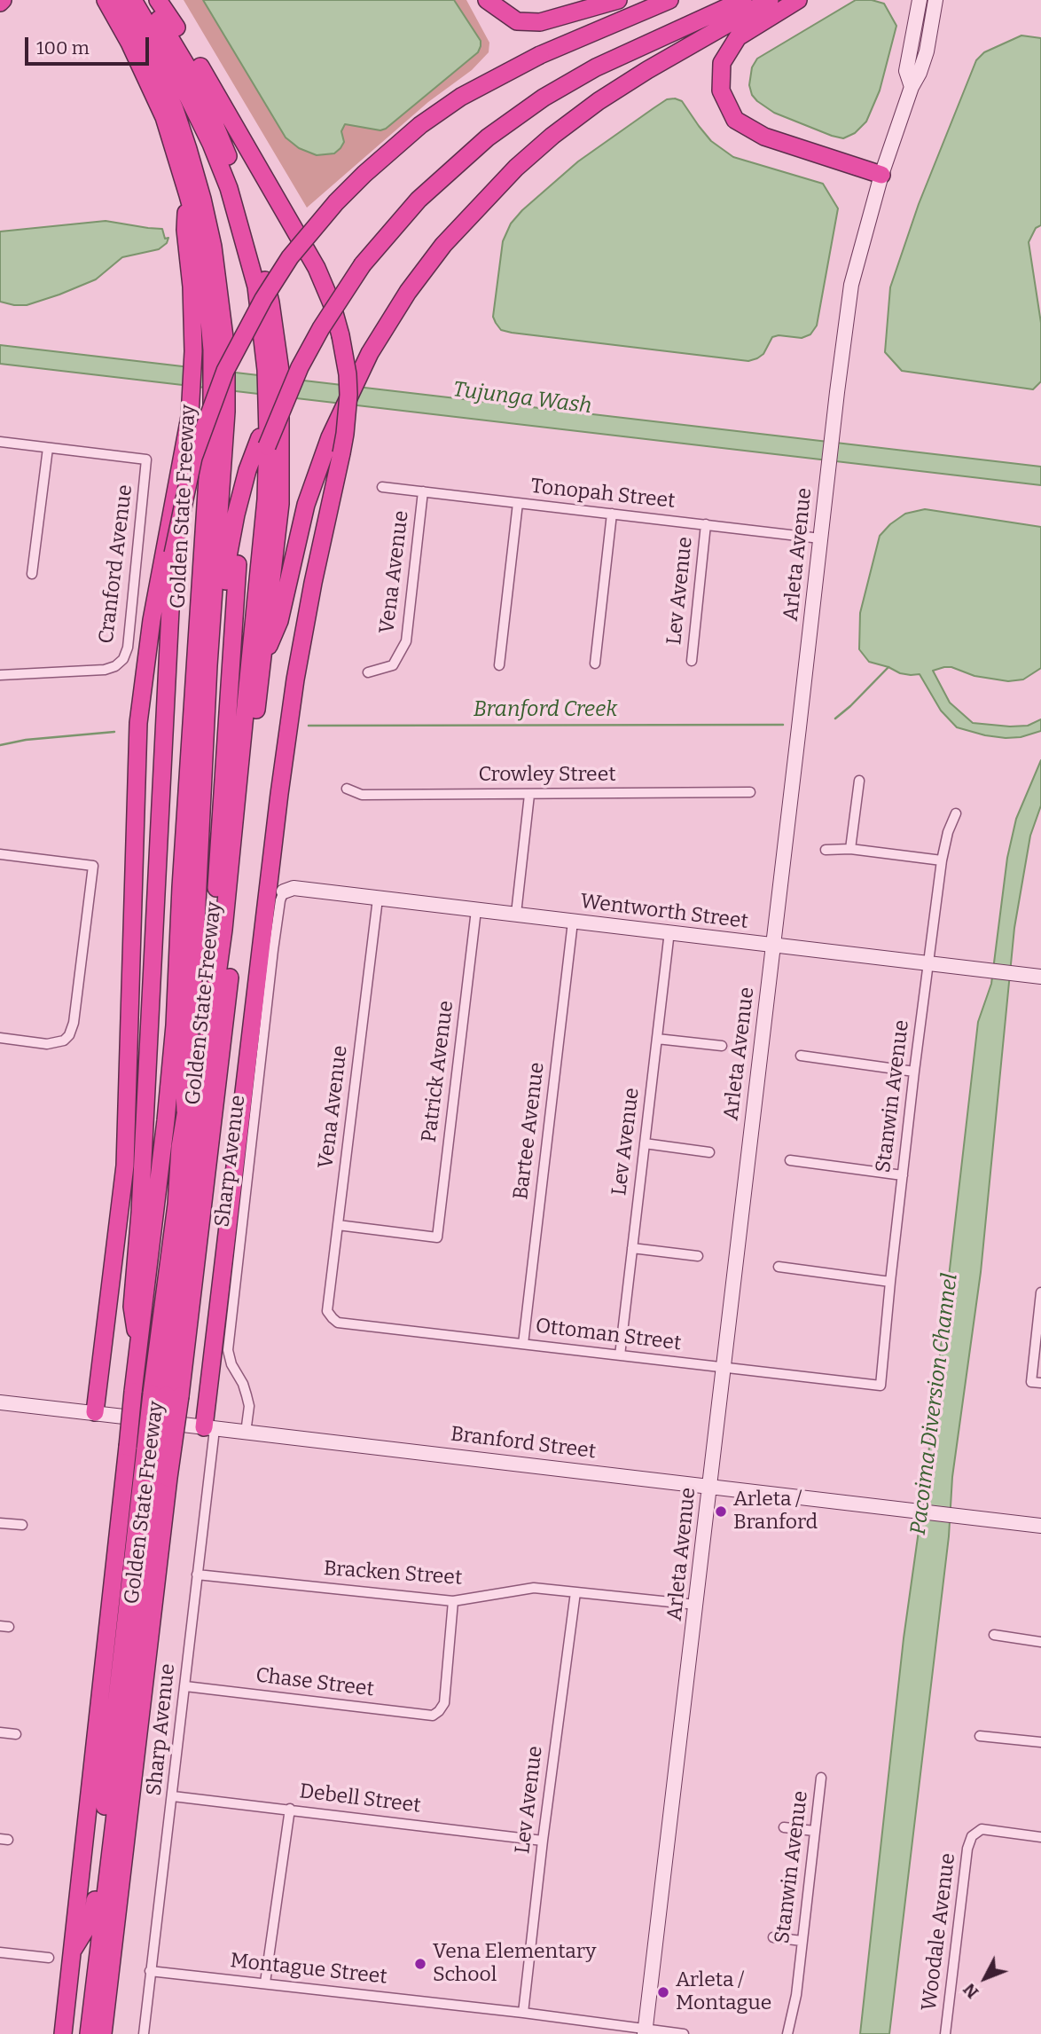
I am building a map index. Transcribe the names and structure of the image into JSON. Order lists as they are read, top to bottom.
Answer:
{
  "streets": {
    "highway": ["Golden State Freeway"],
    "main road": ["Arleta Avenue", "Wentworth Street", "Branford Street"],
    "street": [
      "Tonopah Street",
      "Cranford Avenue",
      "Vena Avenue",
      "Lev Avenue",
      "Crowley Street",
      "Patrick Avenue",
      "Stanwin Avenue",
      "Bartee Avenue",
      "Sharp Avenue",
      "Ottoman Street",
      "Bracken Street",
      "Chase Street",
      "Debell Street",
      "Woodale Avenue",
      "Montague Street"
    ]
  },
  "crossings": [
    ["Tonopah Street", "Arleta Avenue"],
    ["Tonopah Street", "Vena Avenue"],
    ["Tonopah Street", "Lev Avenue"],
    ["Arleta Avenue", "Wentworth Street"],
    ["Arleta Avenue", "Ottoman Street"],
    ["Arleta Avenue", "Branford Street"],
    ["Arleta Avenue", "Bracken Street"],
    ["Arleta Avenue", "Montague Street"],
    ["Vena Avenue", "Wentworth Street"],
    ["Vena Avenue", "Patrick Avenue"],
    ["Vena Avenue", "Ottoman Street"],
    ["Lev Avenue", "Wentworth Street"],
    ["Lev Avenue", "Ottoman Street"],
    ["Lev Avenue", "Bracken Street"],
    ["Lev Avenue", "Debell Street"],
    ["Lev Avenue", "Montague Street"],
    ["Wentworth Street", "Patrick Avenue"],
    ["Wentworth Street", "Stanwin Avenue"],
    ["Wentworth Street", "Bartee Avenue"],
    ["Wentworth Street", "Sharp Avenue"],
    ["Stanwin Avenue", "Ottoman Street"],
    ["Bartee Avenue", "Ottoman Street"],
    ["Sharp Avenue", "Branford Street"],
    ["Sharp Avenue", "Bracken Street"],
    ["Sharp Avenue", "Chase Street"],
    ["Sharp Avenue", "Debell Street"],
    ["Sharp Avenue", "Montague Street"],
    ["Bracken Street", "Chase Street"]
  ],
  "water": ["Tujunga Wash", "Branford Creek", "Pacoima Diversion Channel"],
  "places": ["Arleta / Branford", "Vena Elementary School", "Arleta / Montague"],
  "scale_bar": "100 m",
  "north": "bottom left"
}
